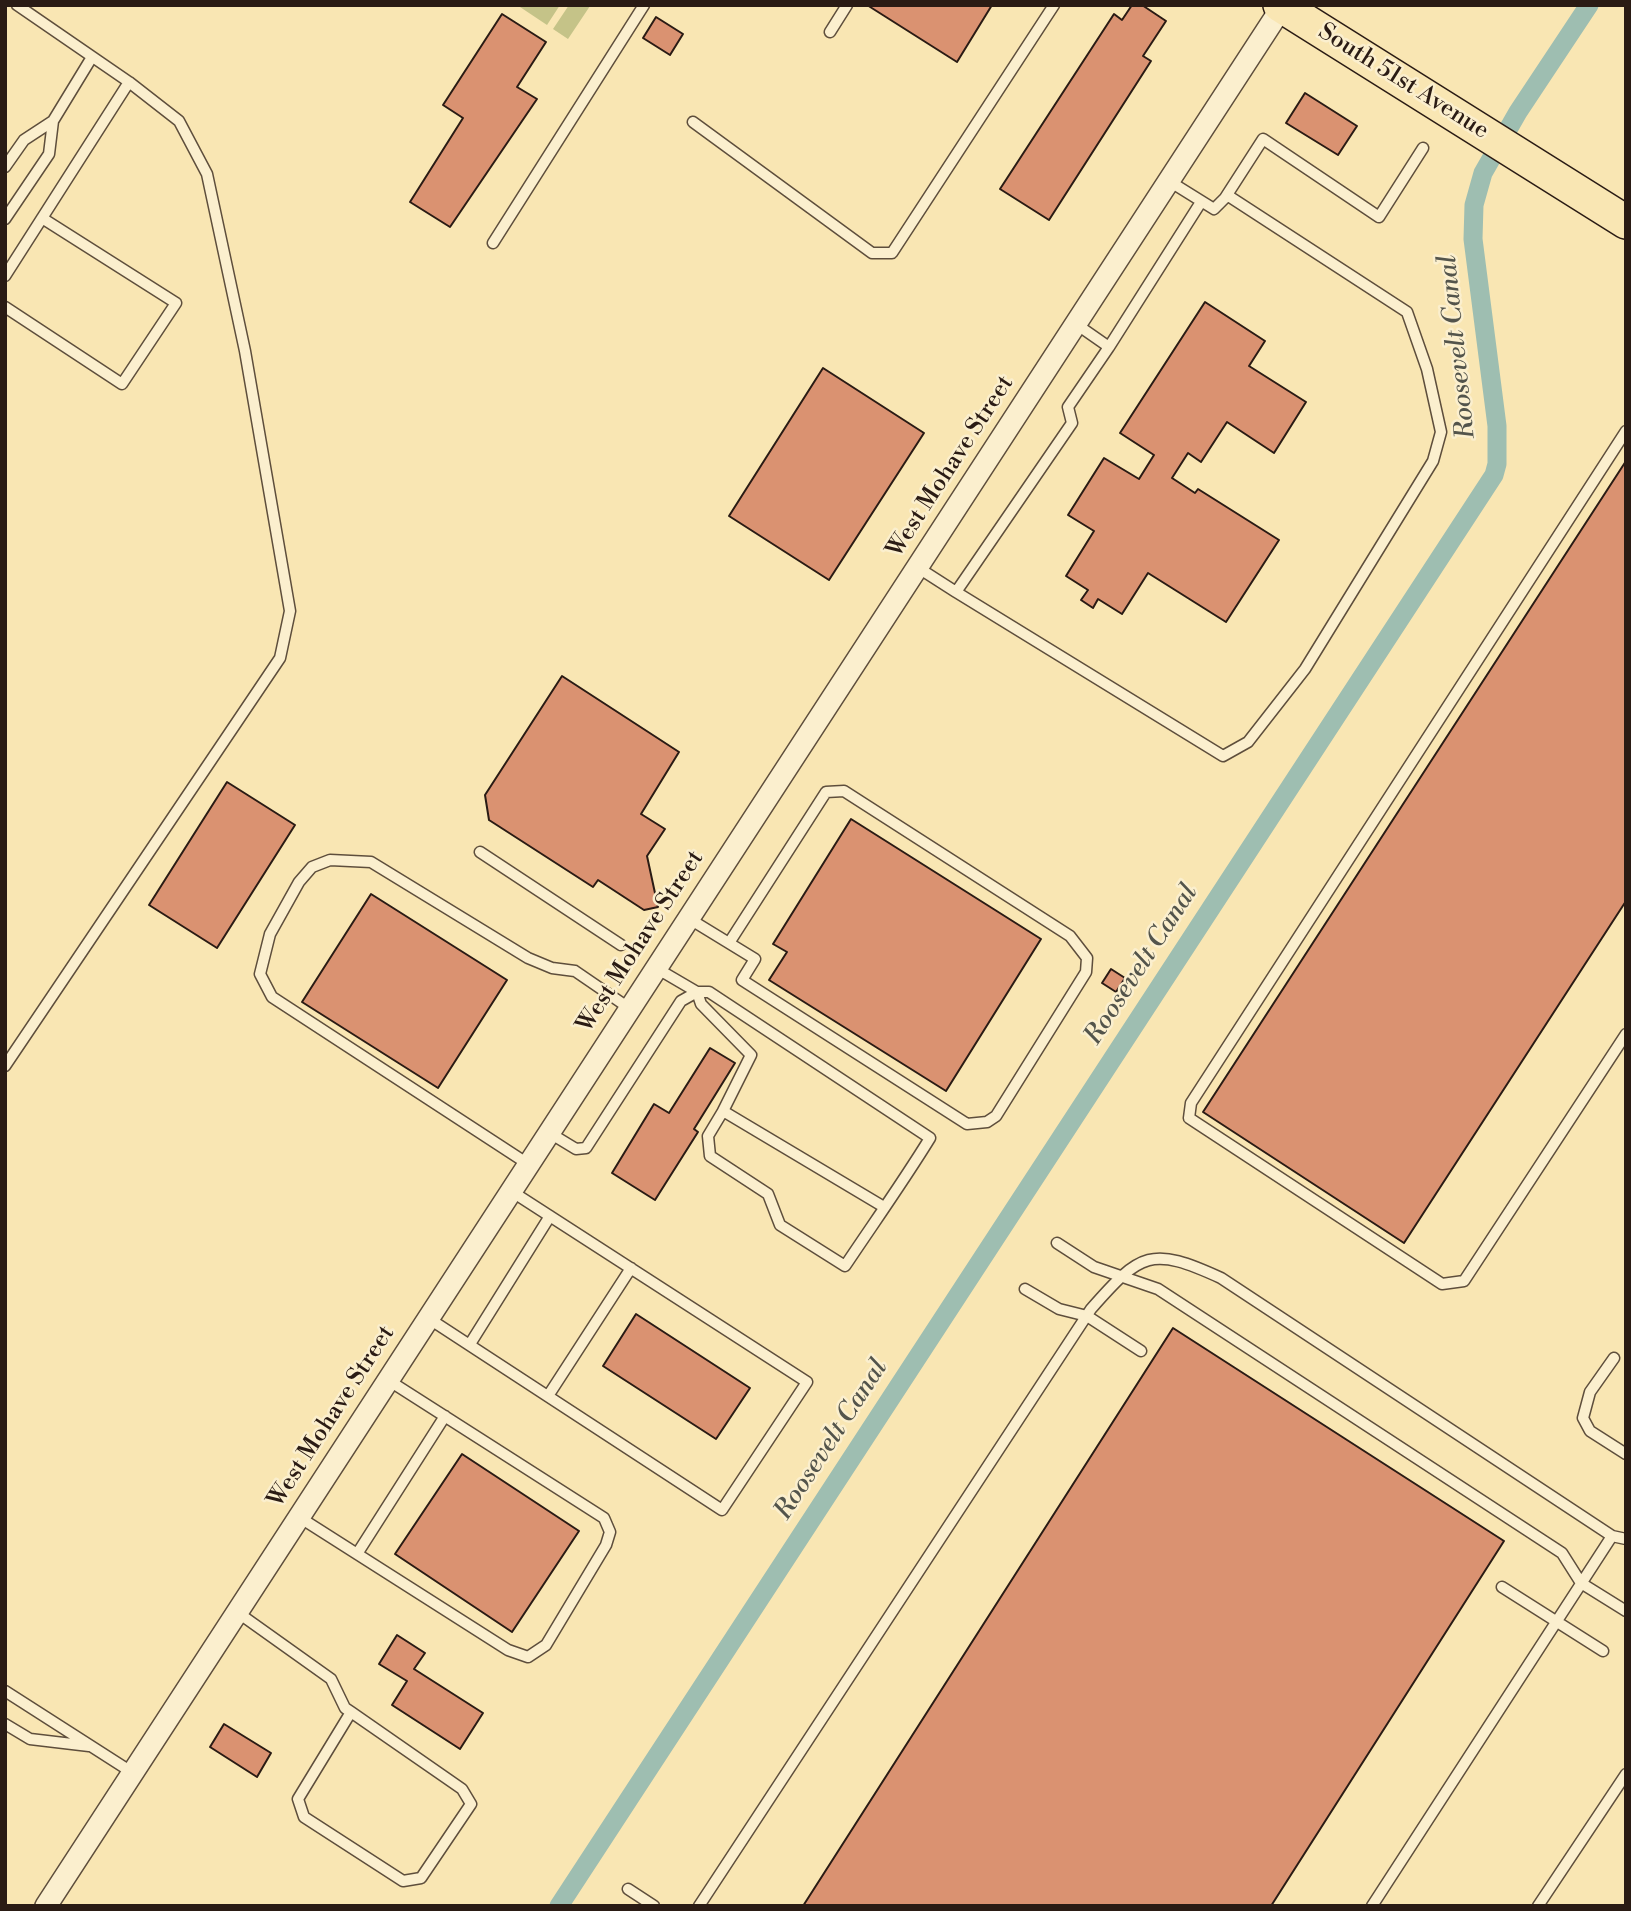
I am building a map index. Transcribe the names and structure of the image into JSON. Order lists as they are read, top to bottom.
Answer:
{
  "streets": {
    "main road": ["South 51st Avenue"],
    "street": ["West Mohave Street"]
  },
  "crossings": [
    ["South 51st Avenue", "West Mohave Street"]
  ],
  "water": ["Roosevelt Canal"]
}
